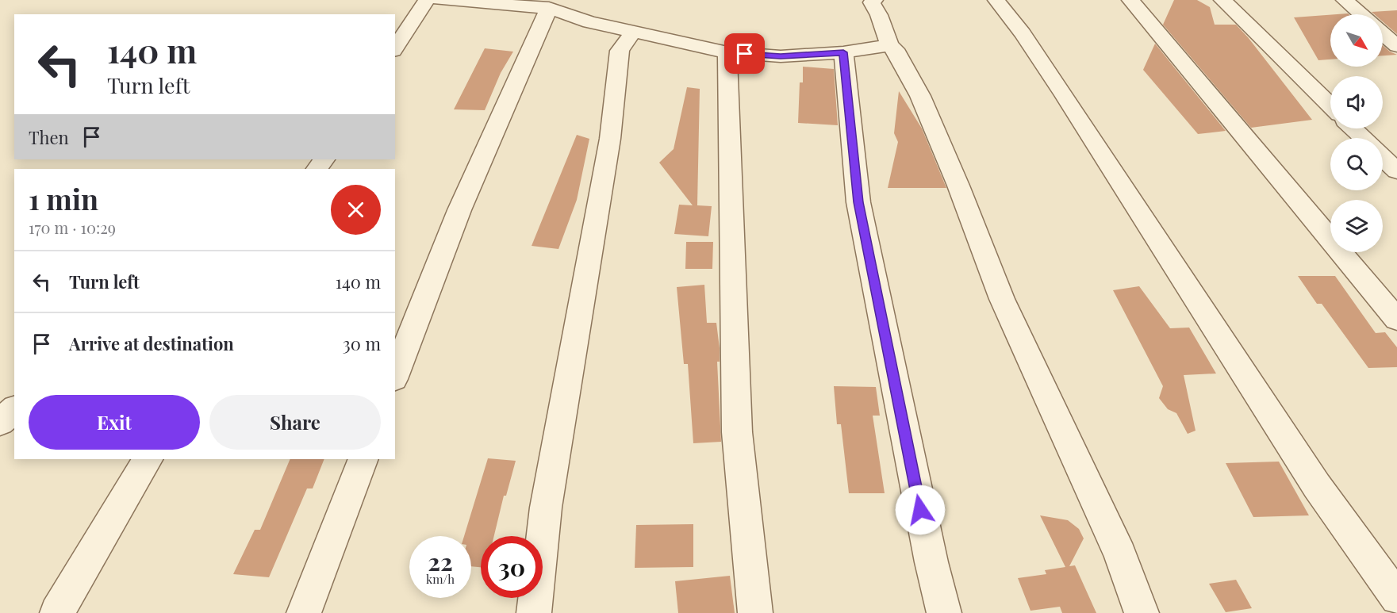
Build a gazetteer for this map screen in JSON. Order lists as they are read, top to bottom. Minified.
{"north":"bottom right","page":{"turn":["140 m","Turn left"],"then":"Then","heading":["1 min","170 m · 10:29"],"list":[{"name":"Turn left","value":"140 m"},{"name":"Arrive at destination","value":"30 m"}],"buttons":["Exit","Share"],"speed":"22 km/h","limit":"30"}}
